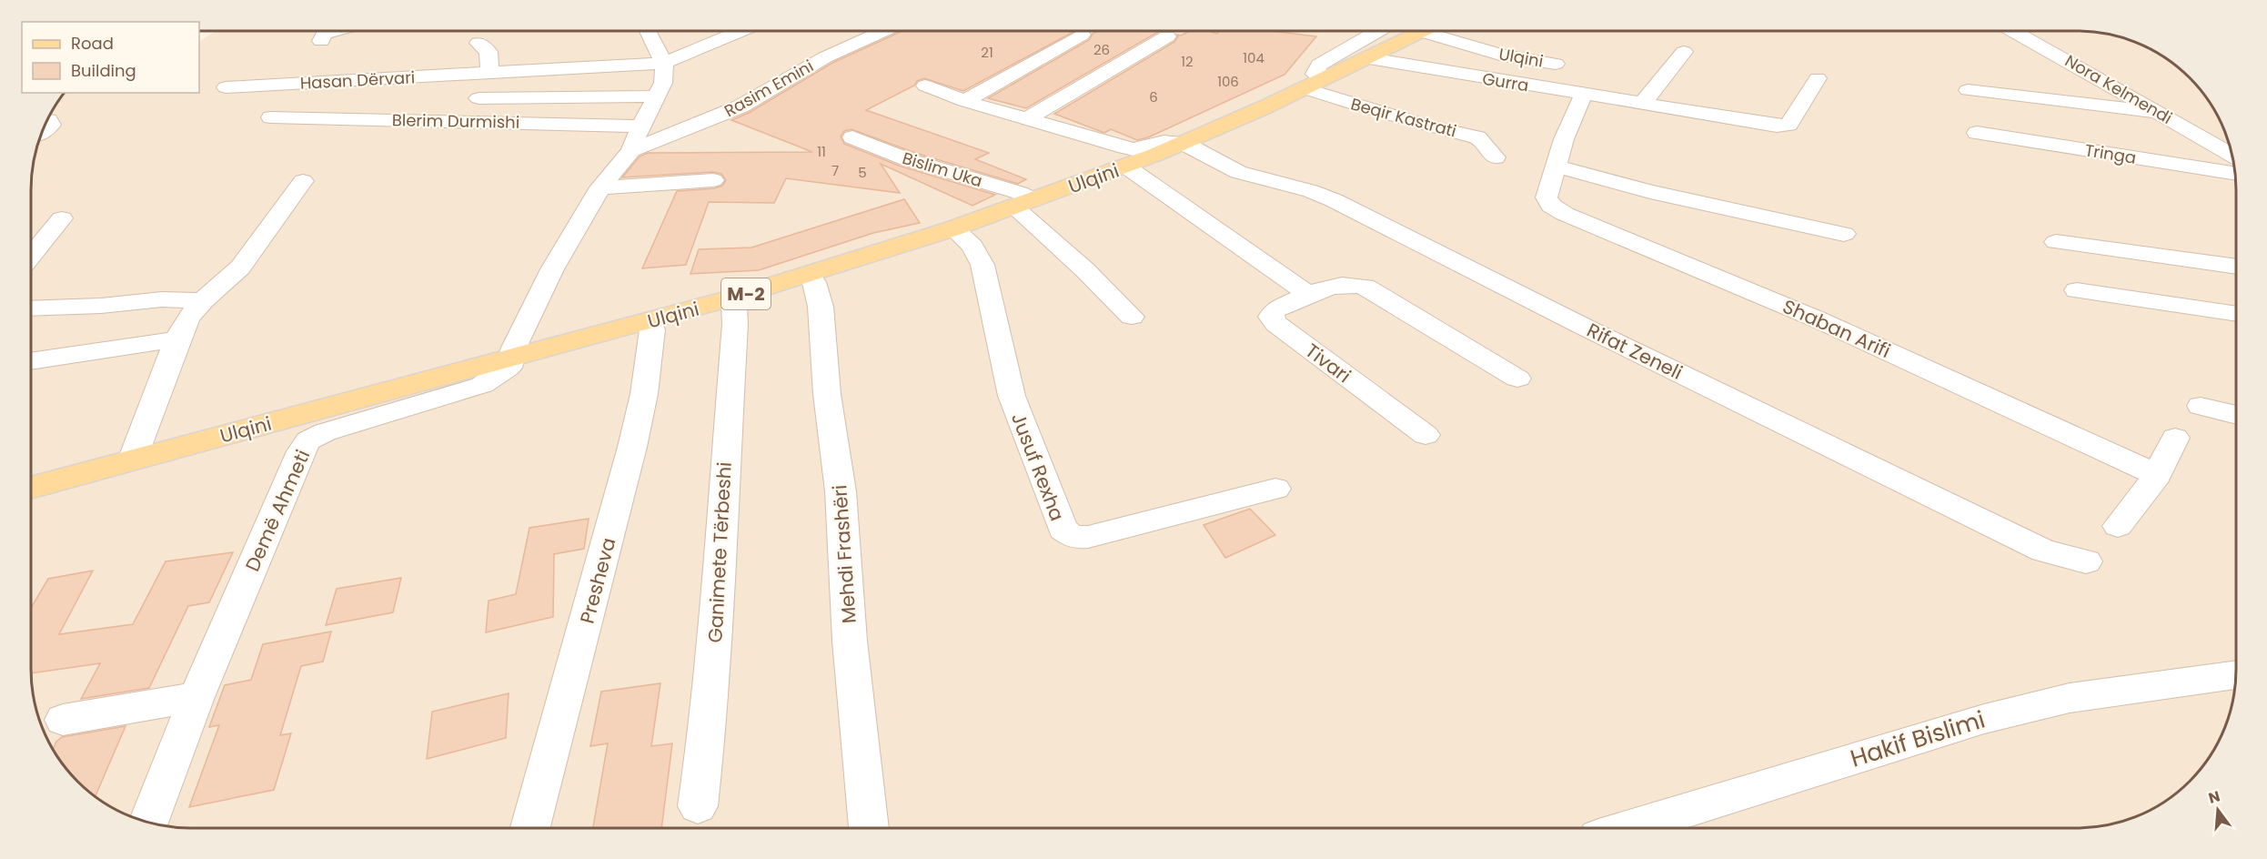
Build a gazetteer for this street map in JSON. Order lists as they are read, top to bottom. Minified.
{"streets":{"main road":["Ulqini","M-2"],"street":["Hasan Dërvari","Gurra","Rasim Emini","Nora Kelmendi","Beqir Kastrati","Blerim Durmishi","Tringa","Bislim Uka","Shaban Arifi","Rifat Zeneli","Tivari","Jusuf Rexha","Demë Ahmeti","Ganimete Tërbeshi","Mehdi Frashëri","Presheva","Hakif Bislimi"]},"crossings":[["Ulqini","Gurra"],["Ulqini","Beqir Kastrati"],["Ulqini","Bislim Uka"],["Ulqini","Rifat Zeneli"],["Ulqini","Jusuf Rexha"],["Ulqini","Demë Ahmeti"],["Ulqini","Ganimete Tërbeshi"],["Ulqini","Mehdi Frashëri"],["Ulqini","Presheva"],["Gurra","Shaban Arifi"],["Rasim Emini","Blerim Durmishi"]],"house_numbers":["26","21","104","12","106","6","11","7","5"],"legend":["Road","Building"],"north":"top"}
